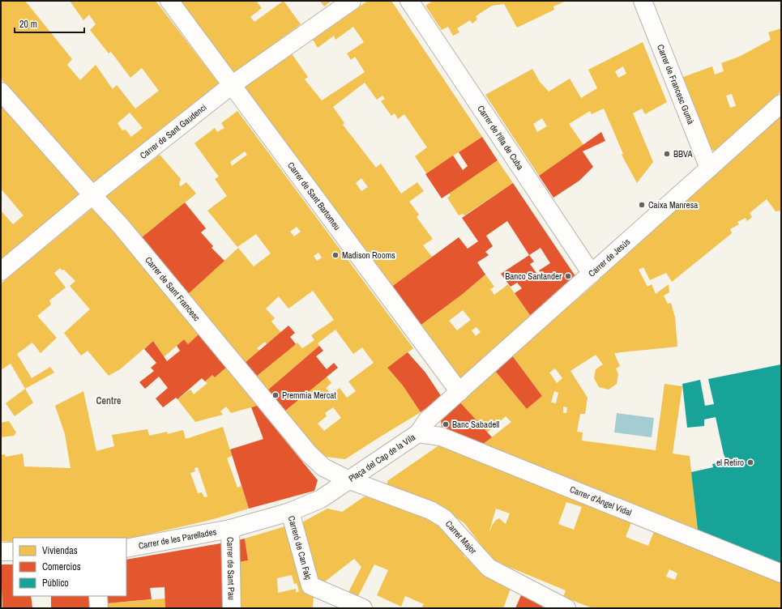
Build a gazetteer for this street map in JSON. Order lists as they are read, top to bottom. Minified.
{"streets":{"street":["Carrer de Francesc Gumà","Carrer de Sant Gaudenci","Carrer de l'Illa de Cuba","Carrer de Sant Bartomeu","Carrer de Jesús","Carrer de Sant Francesc","Plaça del Cap de la Vila","Carrer d'Àngel Vidal","Carrer Major","Carrer de les Parellades","Carreró de Can Falç","Carrer de Sant Pau"]},"crossings":[["Carrer de Francesc Gumà","Carrer de Jesús"],["Carrer de Sant Gaudenci","Carrer de Sant Bartomeu"],["Carrer de Sant Gaudenci","Carrer de Sant Francesc"],["Carrer de l'Illa de Cuba","Carrer de Jesús"],["Carrer de Sant Bartomeu","Carrer de Jesús"],["Carrer de Jesús","Plaça del Cap de la Vila"],["Carrer de Sant Francesc","Plaça del Cap de la Vila"],["Carrer de Sant Francesc","Carrer Major"],["Plaça del Cap de la Vila","Carrer d'Àngel Vidal"],["Plaça del Cap de la Vila","Carrer Major"],["Plaça del Cap de la Vila","Carrer de les Parellades"],["Carrer de les Parellades","Carreró de Can Falç"],["Carrer de les Parellades","Carrer de Sant Pau"]],"districts":["Centre"],"places":["BBVA","Caixa Manresa","Madison Rooms","Banco Santander","Premmia Mercat","Banc Sabadell","el Retiro"],"legend":["Viviendas","Comercios","Público"],"scale_bar":"20 m"}
